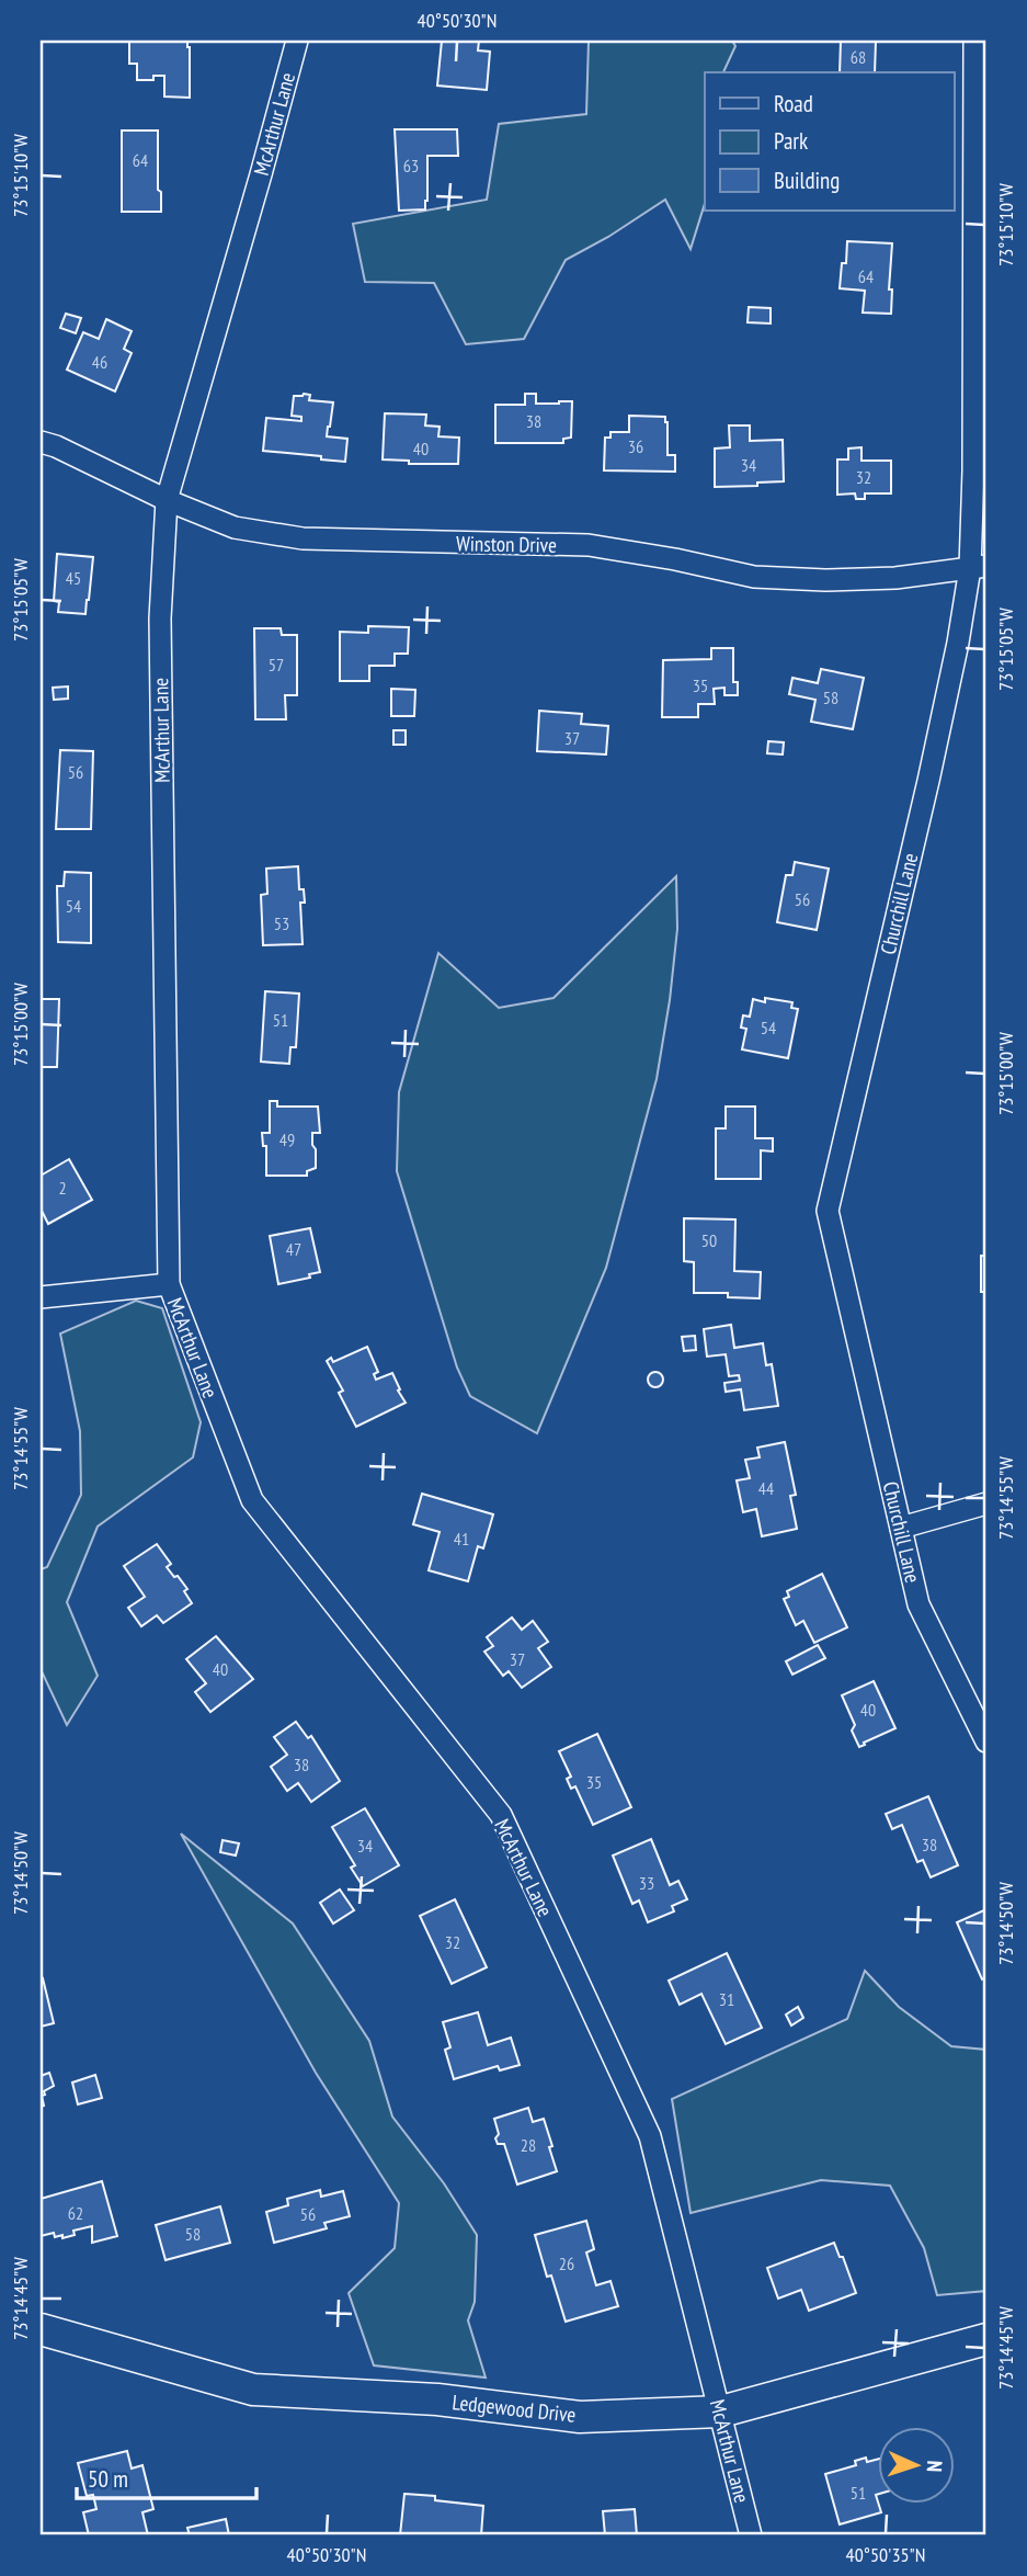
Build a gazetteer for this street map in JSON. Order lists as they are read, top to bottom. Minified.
{"streets":{"street":["McArthur Lane","Winston Drive","Churchill Lane","Ledgewood Drive"]},"crossings":[["McArthur Lane","Winston Drive"],["McArthur Lane","Ledgewood Drive"],["Winston Drive","Churchill Lane"]],"house_numbers":["68","64","63","64","46","38","36","40","34","32","45","57","35","58","37","56","56","54","53","51","54","49","2","50","47","44","41","37","40","40","38","35","38","34","33","32","31","28","62","56","58","26","51"],"legend":["Road","Park","Building"],"scale_bar":"50 m","north":"right","coordinates":["40°50'30\"N","73°15'10\"W","73°15'05\"W","73°15'00\"W","73°14'55\"W","73°14'50\"W","73°14'45\"W","40°50'35\"N"]}
